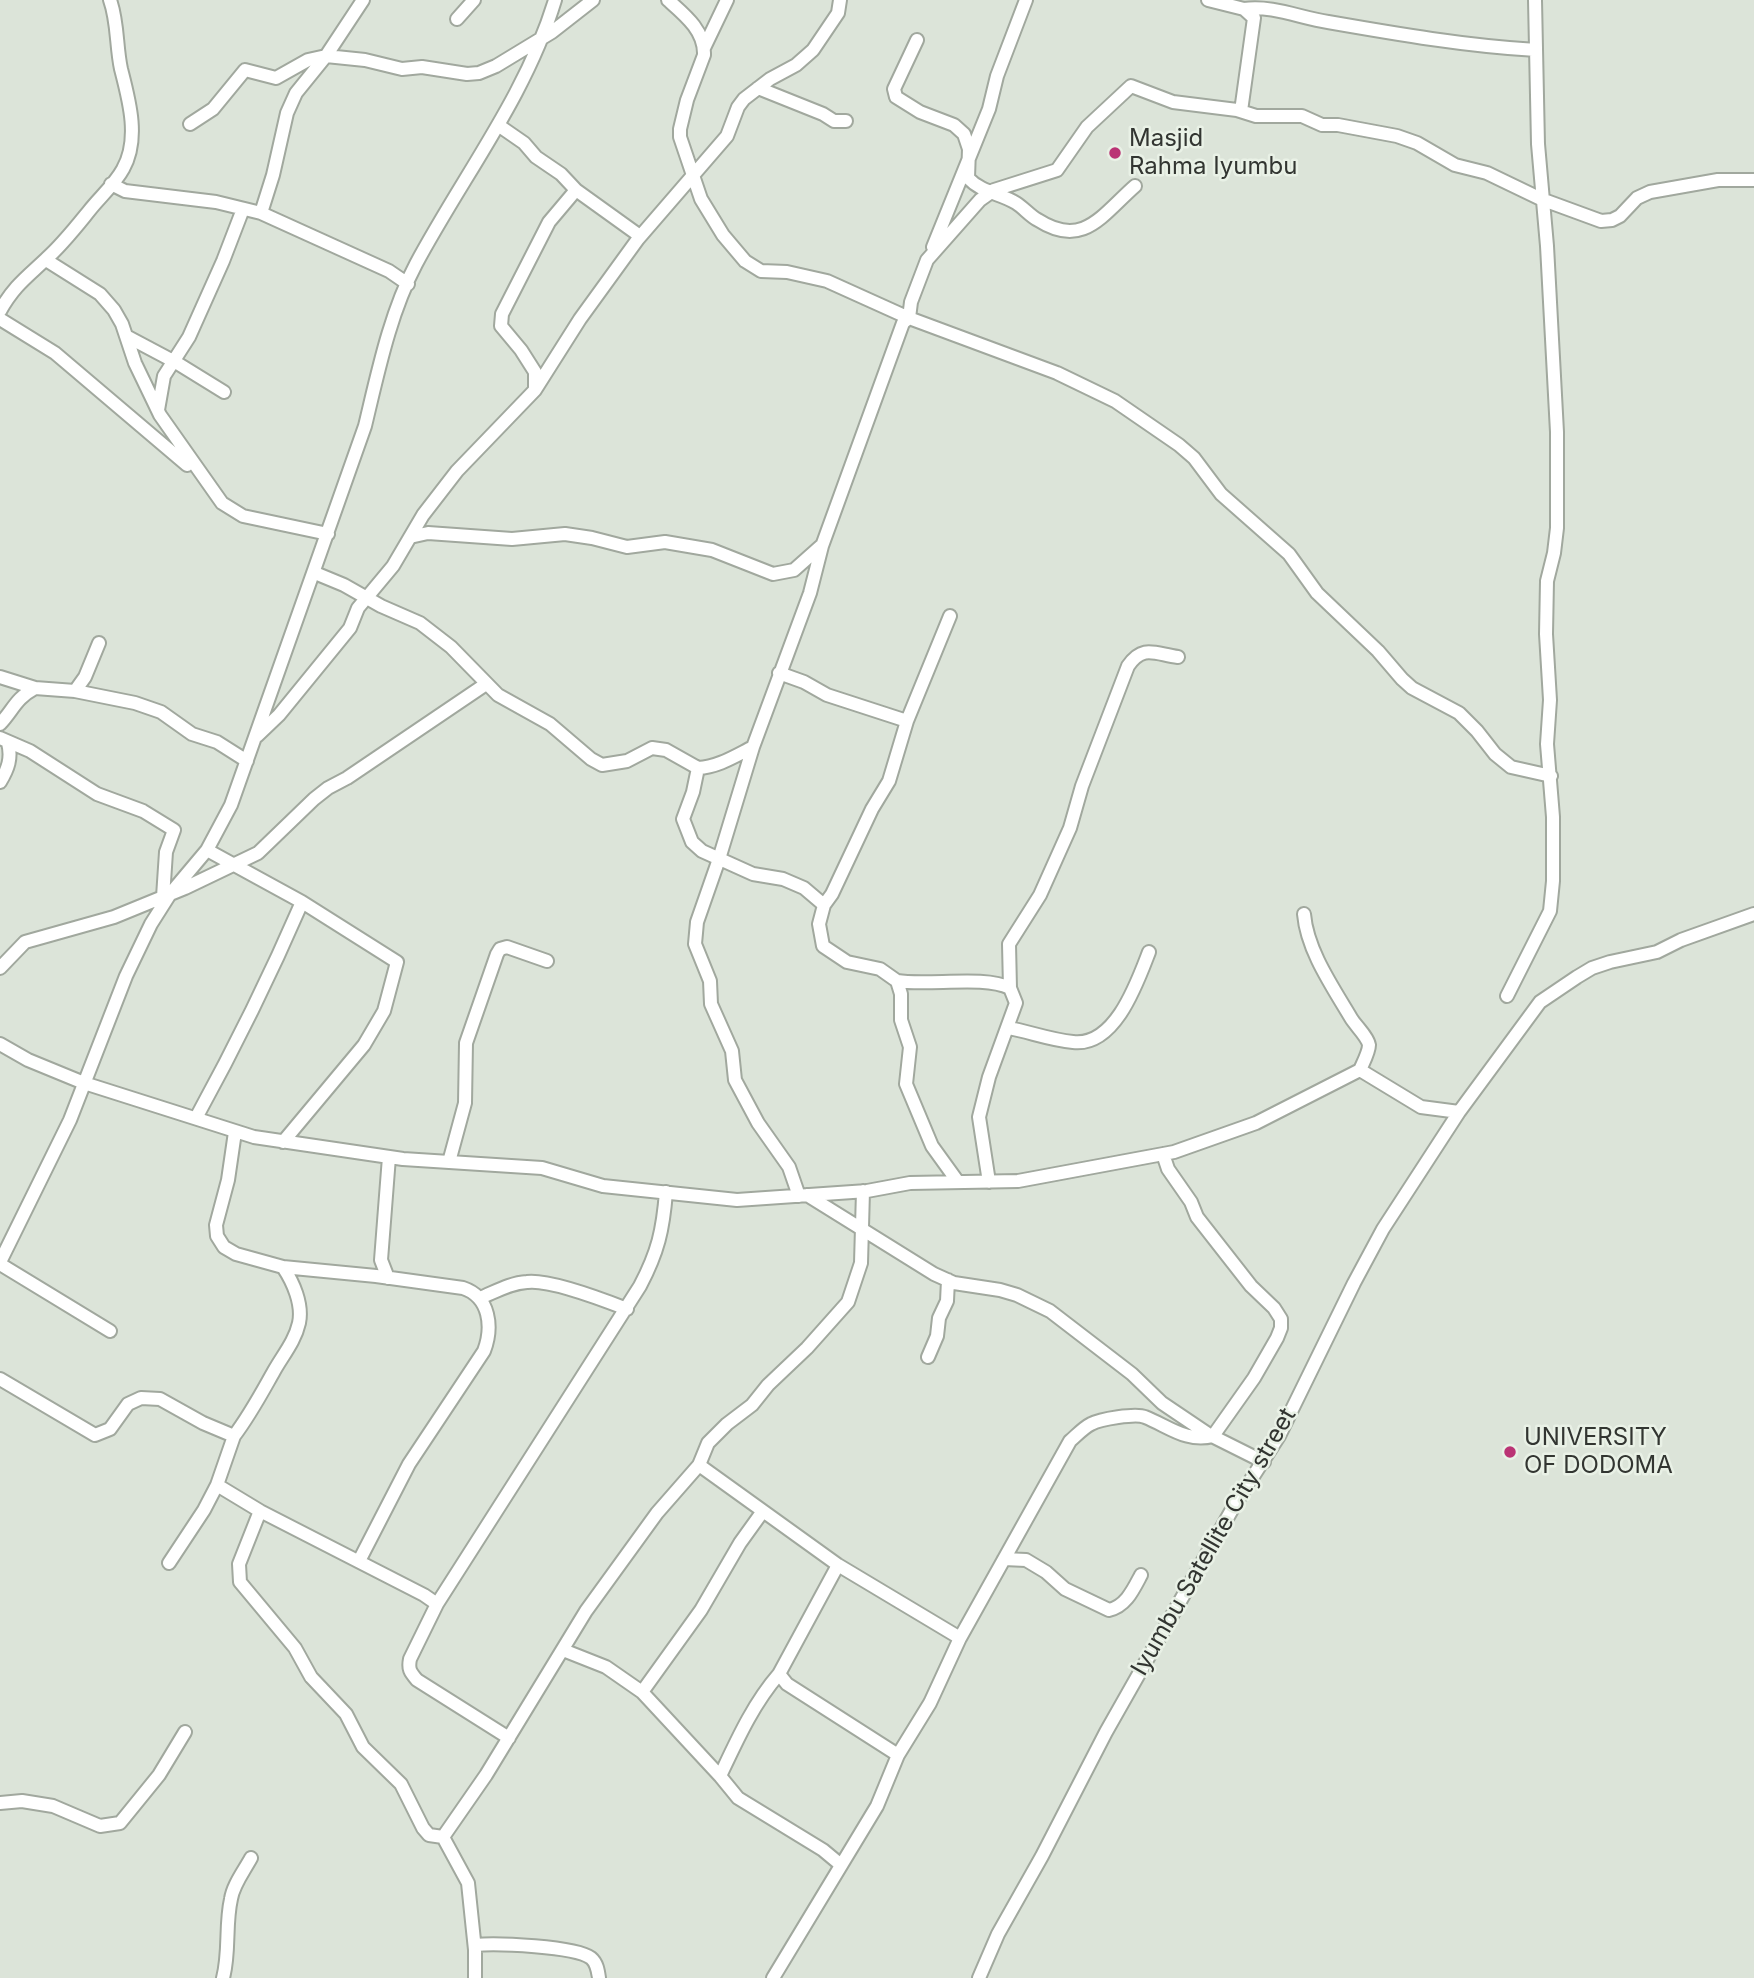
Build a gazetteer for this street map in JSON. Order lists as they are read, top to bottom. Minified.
{"streets":{"street":["Iyumbu Satellite City street"]},"places":["Masjid Rahma Iyumbu","UNIVERSITY OF DODOMA"]}
